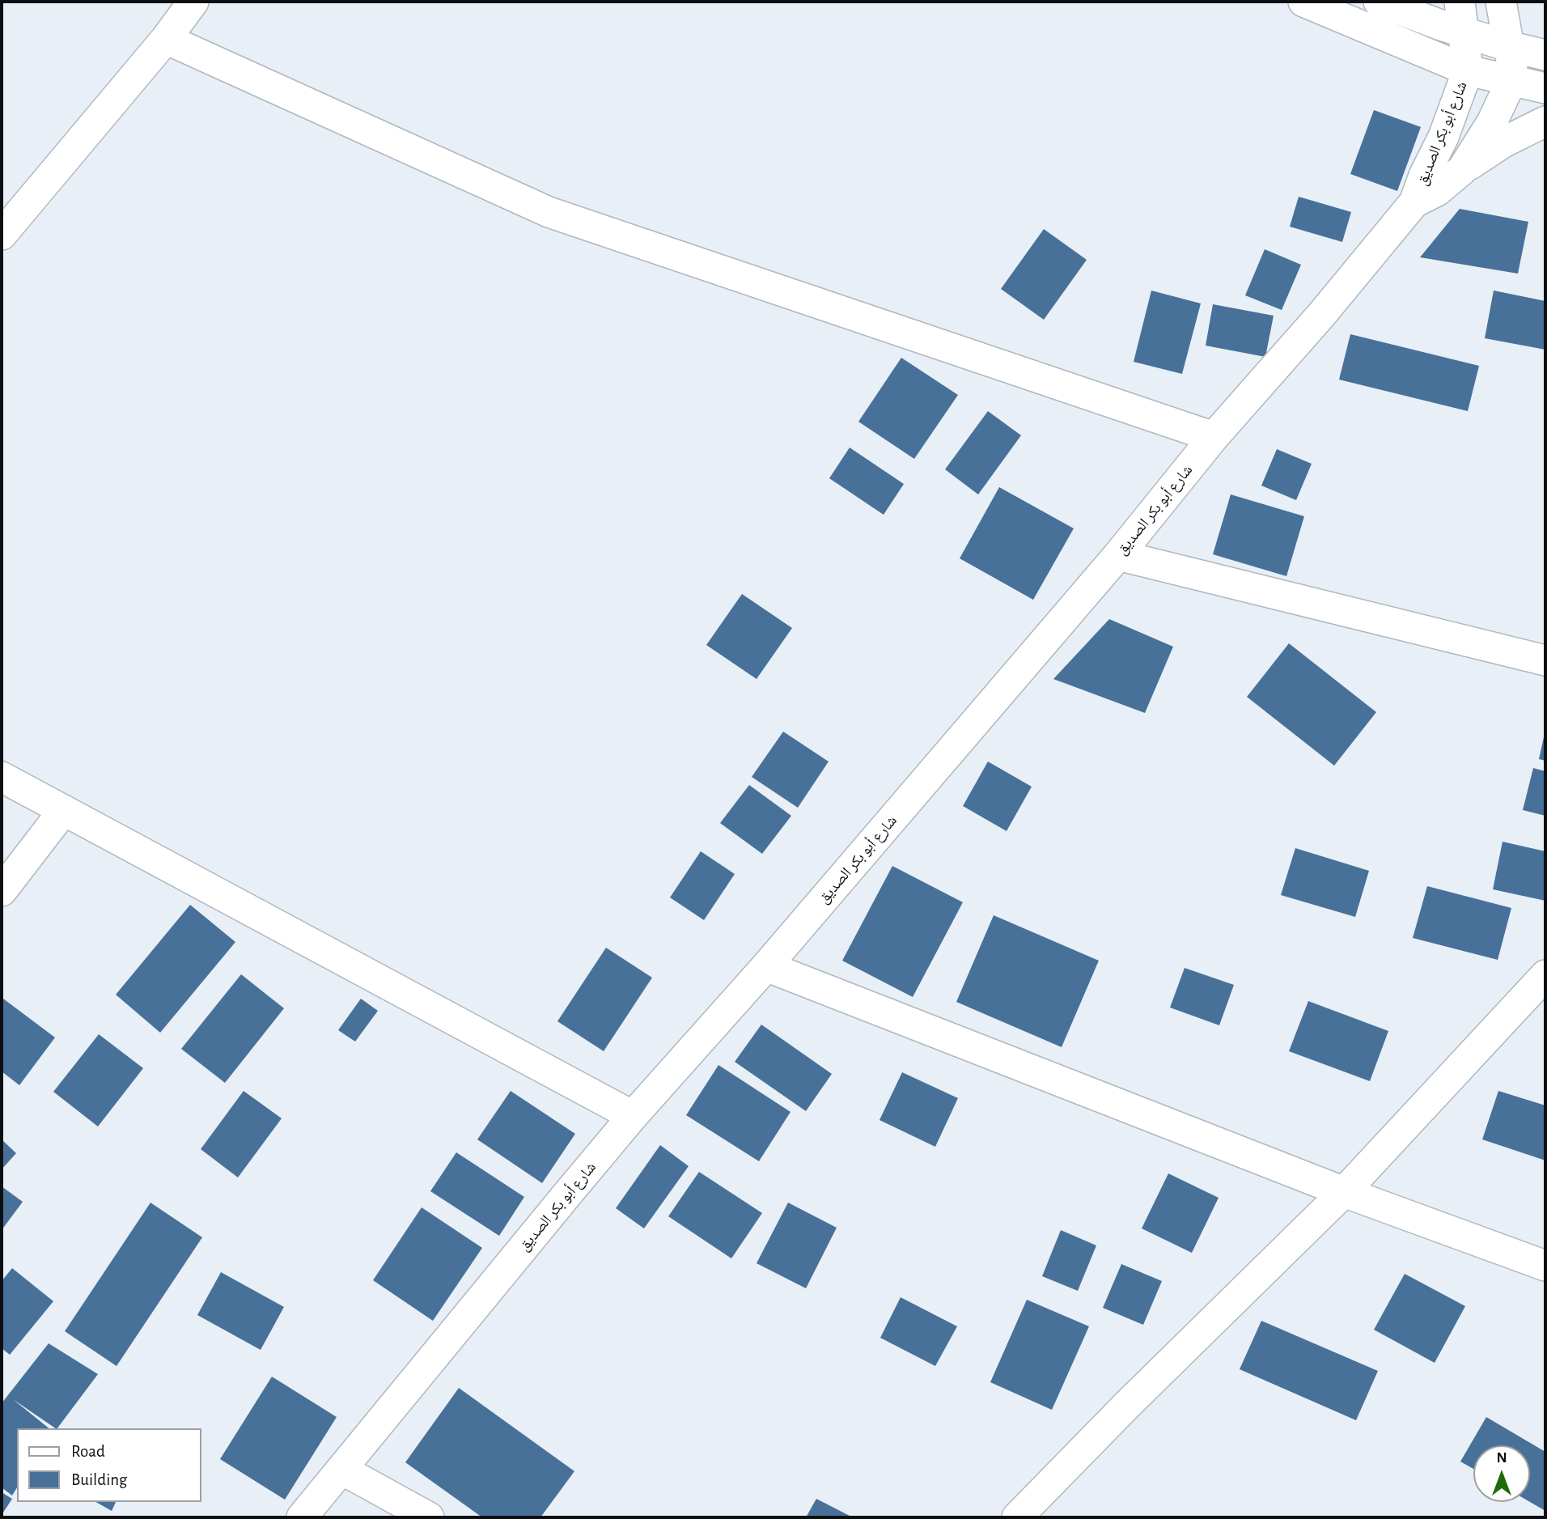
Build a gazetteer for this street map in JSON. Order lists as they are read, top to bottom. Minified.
{"streets":{"street":["شارع أبو بكر الصديق"]},"legend":["Road","Building"],"north":"top"}
